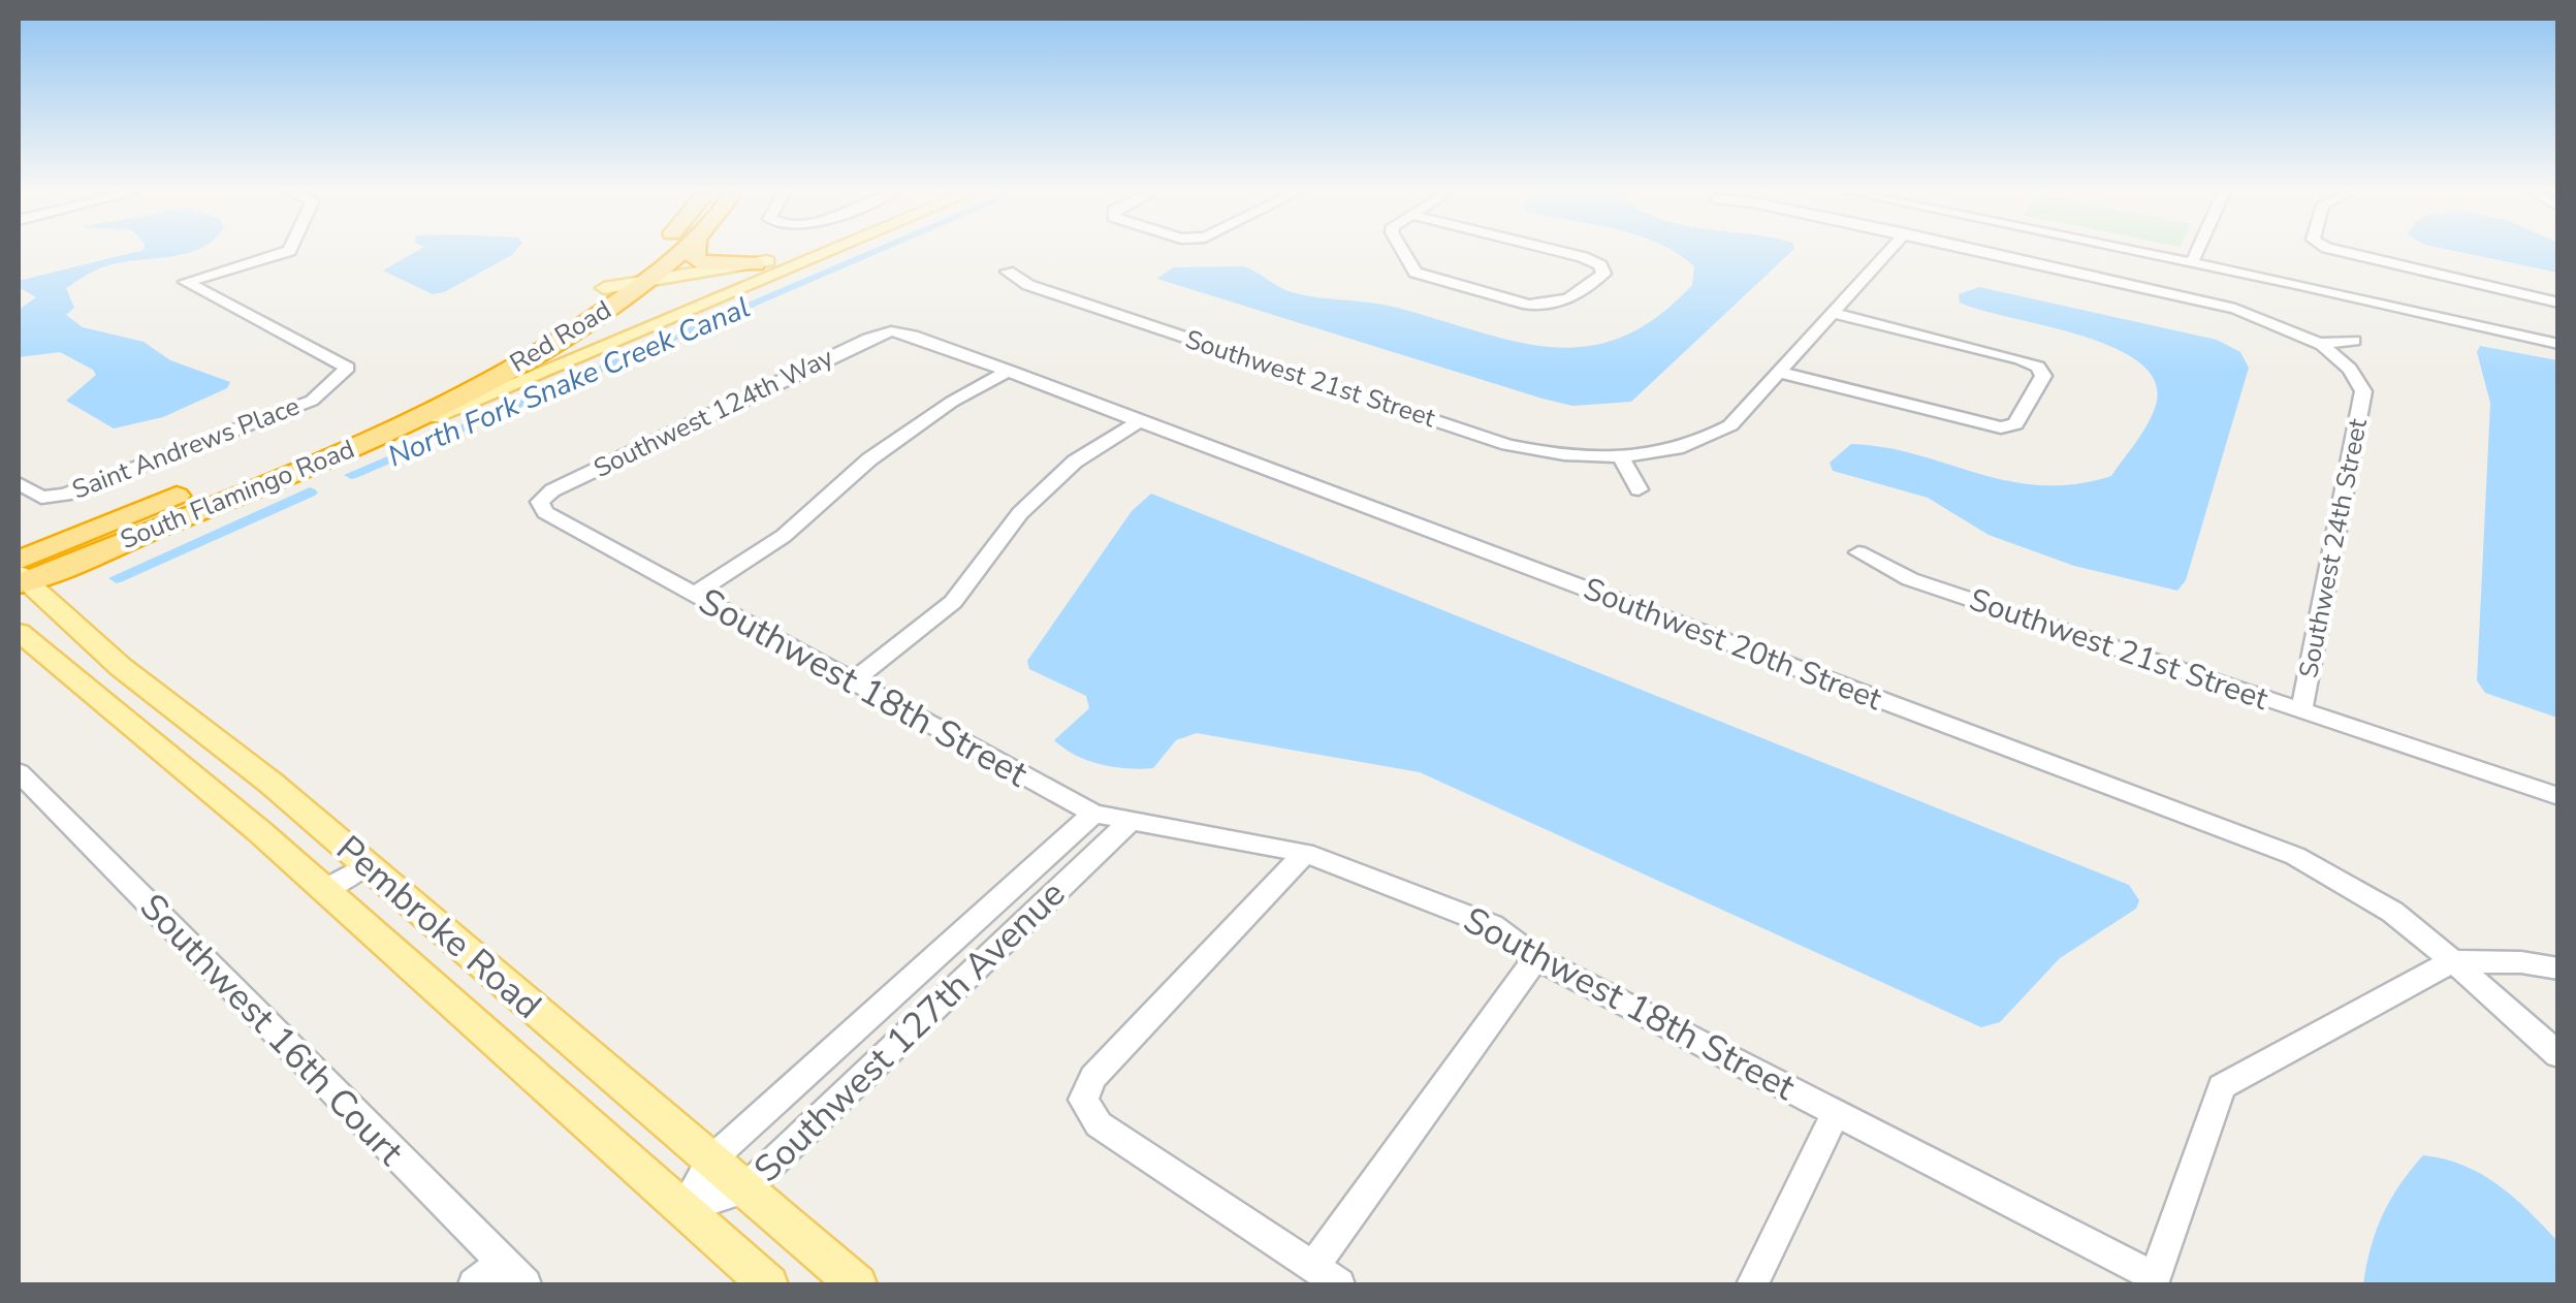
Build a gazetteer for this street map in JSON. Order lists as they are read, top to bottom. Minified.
{"streets":{"highway":["Red Road","South Flamingo Road"],"main road":["Pembroke Road"],"street":["Southwest 21st Street","Southwest 124th Way","Saint Andrews Place","Southwest 24th Street","Southwest 20th Street","Southwest 18th Street","Southwest 16th Court","Southwest 127th Avenue"]},"crossings":[["Red Road","South Flamingo Road"],["Southwest 21st Street","Southwest 24th Street"],["Southwest 124th Way","Southwest 20th Street"],["Southwest 124th Way","Southwest 18th Street"],["South Flamingo Road","Pembroke Road"],["Southwest 18th Street","Southwest 127th Avenue"],["Pembroke Road","Southwest 127th Avenue"]],"water":["North Fork Snake Creek Canal"]}
